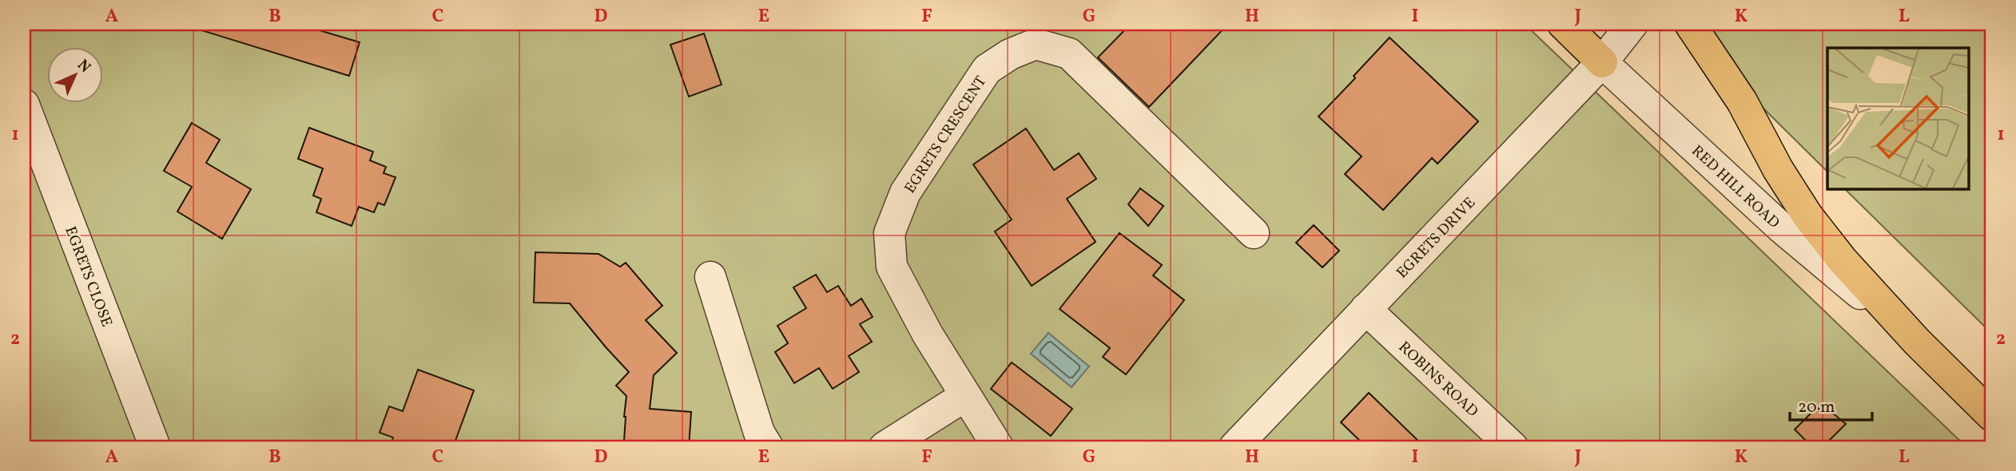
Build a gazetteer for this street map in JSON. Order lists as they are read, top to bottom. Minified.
{"streets":{"main road":["RED HILL ROAD"],"street":["EGRETS CRESCENT","EGRETS DRIVE","EGRETS CLOSE","ROBINS ROAD"]},"crossings":[["RED HILL ROAD","EGRETS DRIVE"],["EGRETS DRIVE","ROBINS ROAD"]],"scale_bar":"20 m","north":"top right","grid":{"columns":["A","B","C","D","E","F","G","H","I","J","K","L"],"rows":["1","2"]}}
